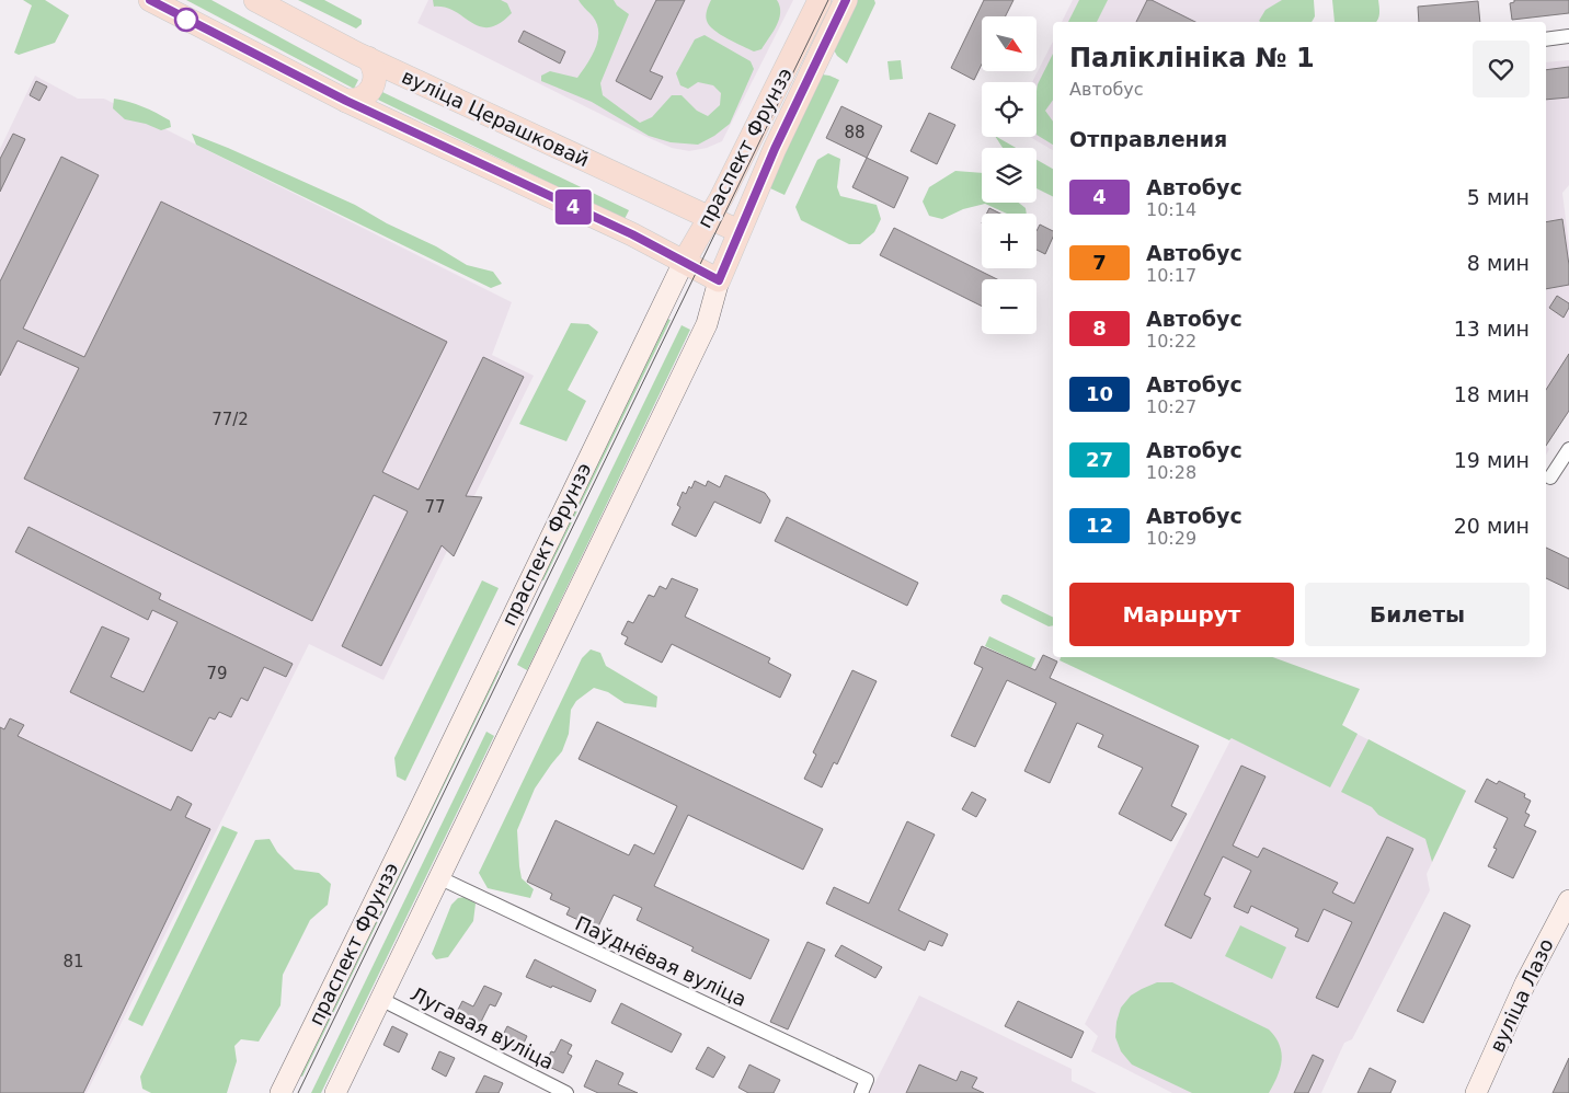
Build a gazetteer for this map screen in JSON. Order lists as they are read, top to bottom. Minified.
{"streets":{"main road":["вуліца Церашковай","праспект Фрунзэ","вуліца Лазо"],"street":["Паўднёвая вуліца","Лугавая вуліца"]},"crossings":[["вуліца Церашковай","праспект Фрунзэ"],["праспект Фрунзэ","Паўднёвая вуліца"],["праспект Фрунзэ","Лугавая вуліца"]],"lines":["bus line 4"],"house_numbers":["88","77/2","77","79","81"],"north":"bottom right","page":{"on_map":"4","map_buttons":["+","−"],"heading":[["Паліклініка № 1","Автобус"],"Отправления"],"list":[{"mark":"4","name":"Автобус","note":"10:14","value":"5 мин"},{"mark":"7","name":"Автобус","note":"10:17","value":"8 мин"},{"mark":"8","name":"Автобус","note":"10:22","value":"13 мин"},{"mark":"10","name":"Автобус","note":"10:27","value":"18 мин"},{"mark":"27","name":"Автобус","note":"10:28","value":"19 мин"},{"mark":"12","name":"Автобус","note":"10:29","value":"20 мин"}],"buttons":["Маршрут","Билеты"]}}
